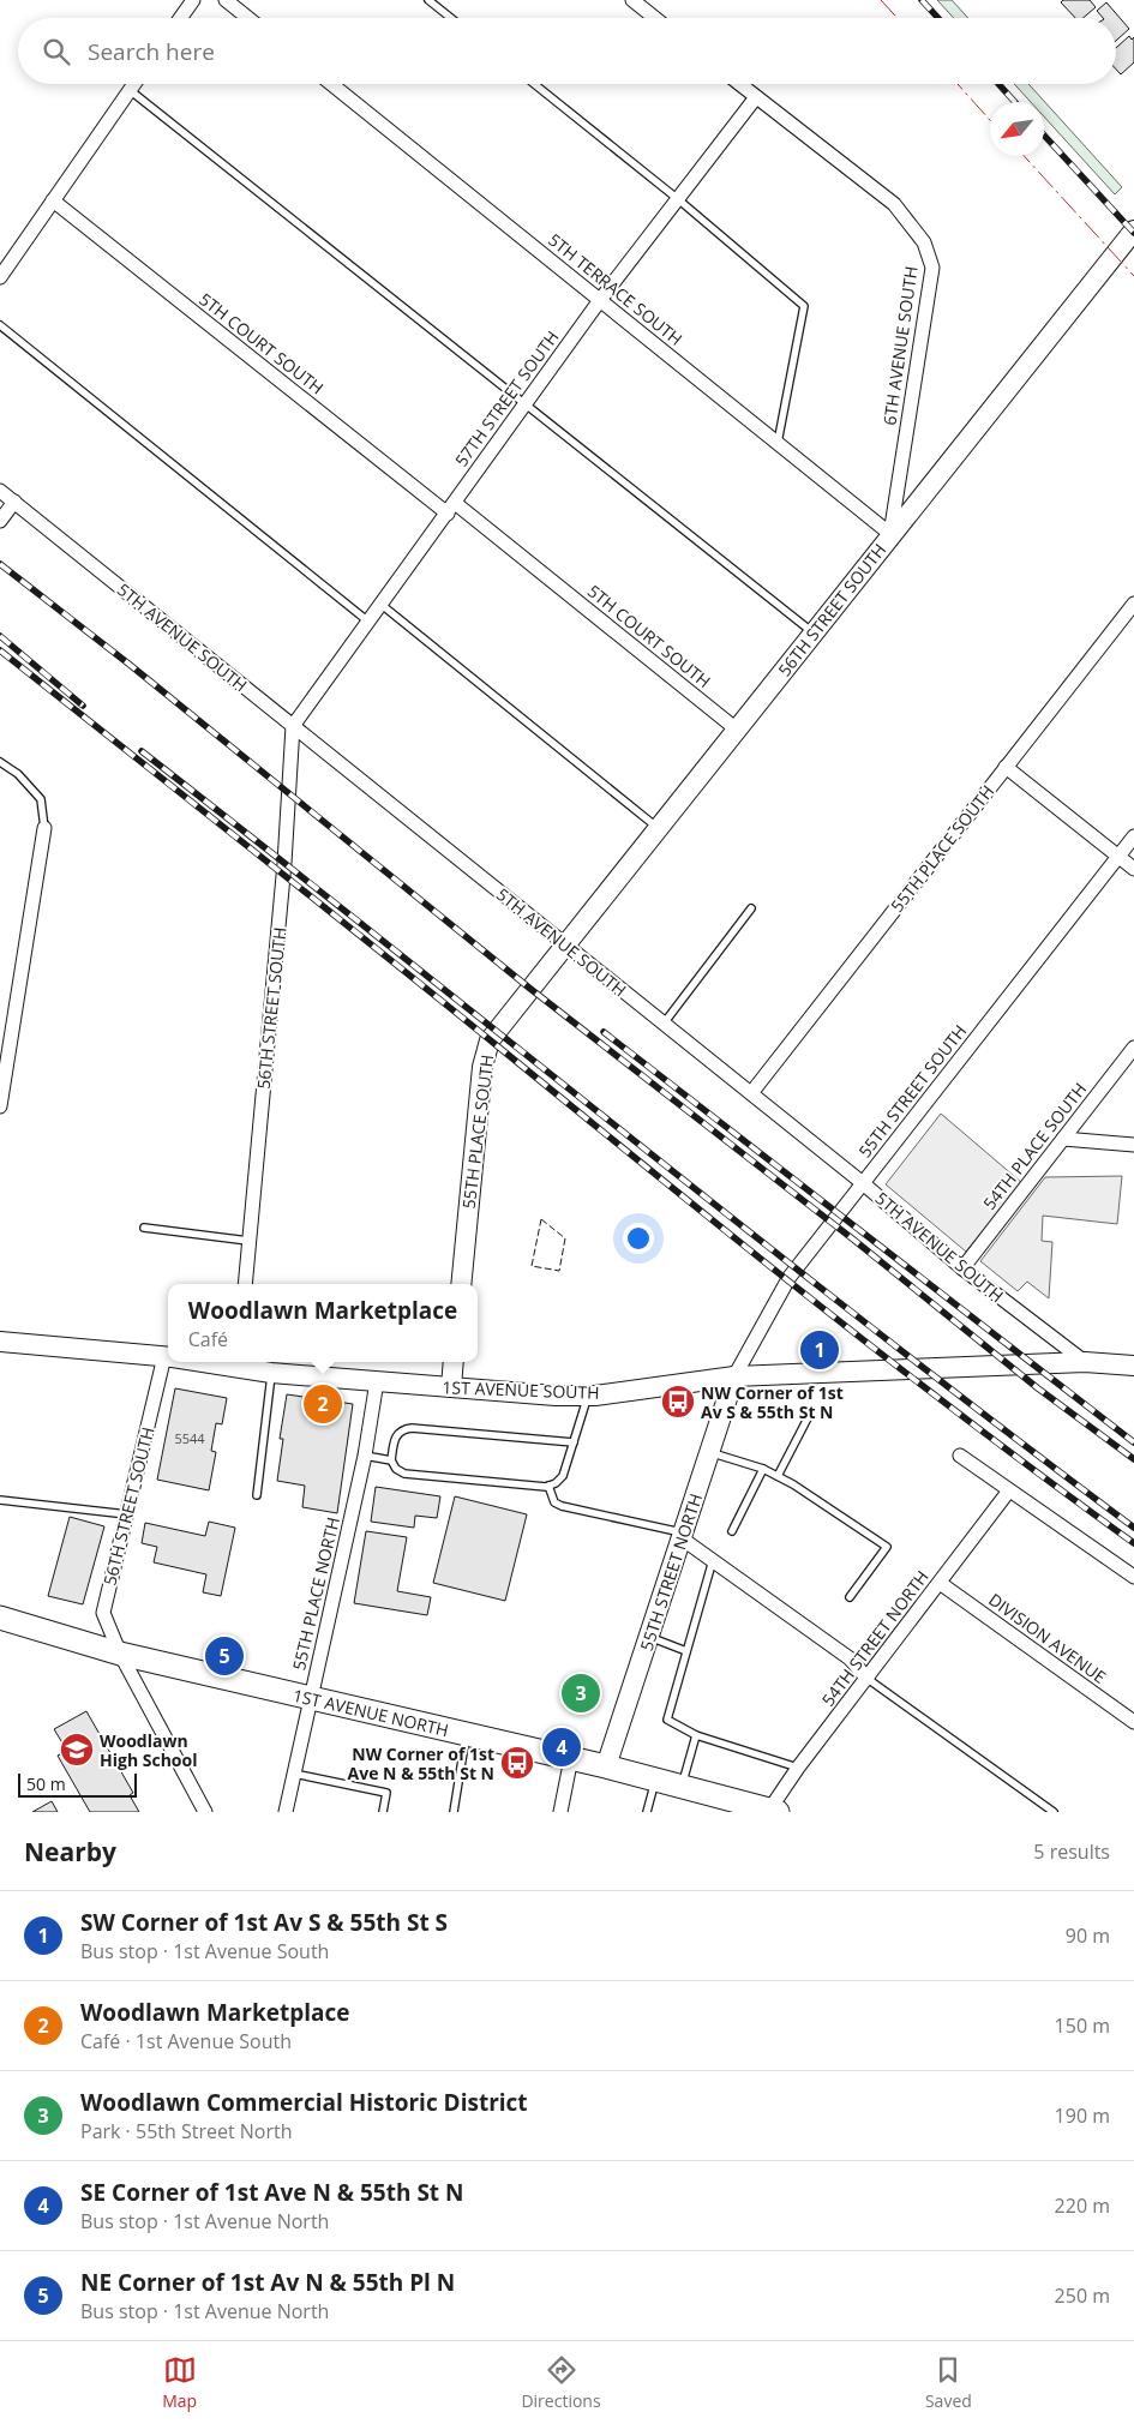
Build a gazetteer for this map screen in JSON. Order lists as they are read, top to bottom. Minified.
{"streets":{"main road":["1ST AVENUE NORTH"],"street":["5TH TERRACE SOUTH","5TH COURT SOUTH","6TH AVENUE SOUTH","57TH STREET SOUTH","56TH STREET SOUTH","5TH AVENUE SOUTH","55TH PLACE SOUTH","55TH STREET SOUTH","54TH PLACE SOUTH","1ST AVENUE SOUTH","55TH STREET NORTH","55TH PLACE NORTH","54TH STREET NORTH","DIVISION AVENUE"]},"crossings":[["5TH TERRACE SOUTH","6TH AVENUE SOUTH"],["5TH TERRACE SOUTH","57TH STREET SOUTH"],["5TH TERRACE SOUTH","56TH STREET SOUTH"],["5TH COURT SOUTH","57TH STREET SOUTH"],["5TH COURT SOUTH","56TH STREET SOUTH"],["6TH AVENUE SOUTH","57TH STREET SOUTH"],["6TH AVENUE SOUTH","56TH STREET SOUTH"],["57TH STREET SOUTH","56TH STREET SOUTH"],["57TH STREET SOUTH","5TH AVENUE SOUTH"],["56TH STREET SOUTH","5TH AVENUE SOUTH"],["56TH STREET SOUTH","55TH PLACE SOUTH"],["56TH STREET SOUTH","1ST AVENUE NORTH"],["5TH AVENUE SOUTH","55TH PLACE SOUTH"],["5TH AVENUE SOUTH","55TH STREET SOUTH"],["5TH AVENUE SOUTH","54TH PLACE SOUTH"],["5TH AVENUE SOUTH","1ST AVENUE SOUTH"],["55TH STREET SOUTH","1ST AVENUE SOUTH"],["55TH STREET SOUTH","55TH STREET NORTH"],["1ST AVENUE SOUTH","55TH STREET NORTH"],["1ST AVENUE SOUTH","55TH PLACE NORTH"],["55TH STREET NORTH","1ST AVENUE NORTH"],["55TH PLACE NORTH","1ST AVENUE NORTH"],["54TH STREET NORTH","DIVISION AVENUE"],["54TH STREET NORTH","1ST AVENUE NORTH"]],"places":{"bus stop":["NW Corner of 1st Av S & 55th St N","NW Corner of 1st Ave N & 55th St N"],"school or university":["Woodlawn High School"]},"house_numbers":["5544"],"scale_bar":"50 m","north":"bottom left","page":{"search":"Search here","popup":["Woodlawn Marketplace","Café"],"pins":["1","2","5","3","4"],"scale":"50 m","heading":["Nearby","5 results"],"list":[{"mark":"1","name":"SW Corner of 1st Av S & 55th St S","note":"Bus stop · 1st Avenue South","value":"90 m"},{"mark":"2","name":"Woodlawn Marketplace","note":"Café · 1st Avenue South","value":"150 m"},{"mark":"3","name":"Woodlawn Commercial Historic District","note":"Park · 55th Street North","value":"190 m"},{"mark":"4","name":"SE Corner of 1st Ave N & 55th St N","note":"Bus stop · 1st Avenue North","value":"220 m"},{"mark":"5","name":"NE Corner of 1st Av N & 55th Pl N","note":"Bus stop · 1st Avenue North","value":"250 m"}],"nav":["Map","Directions","Saved"]}}
